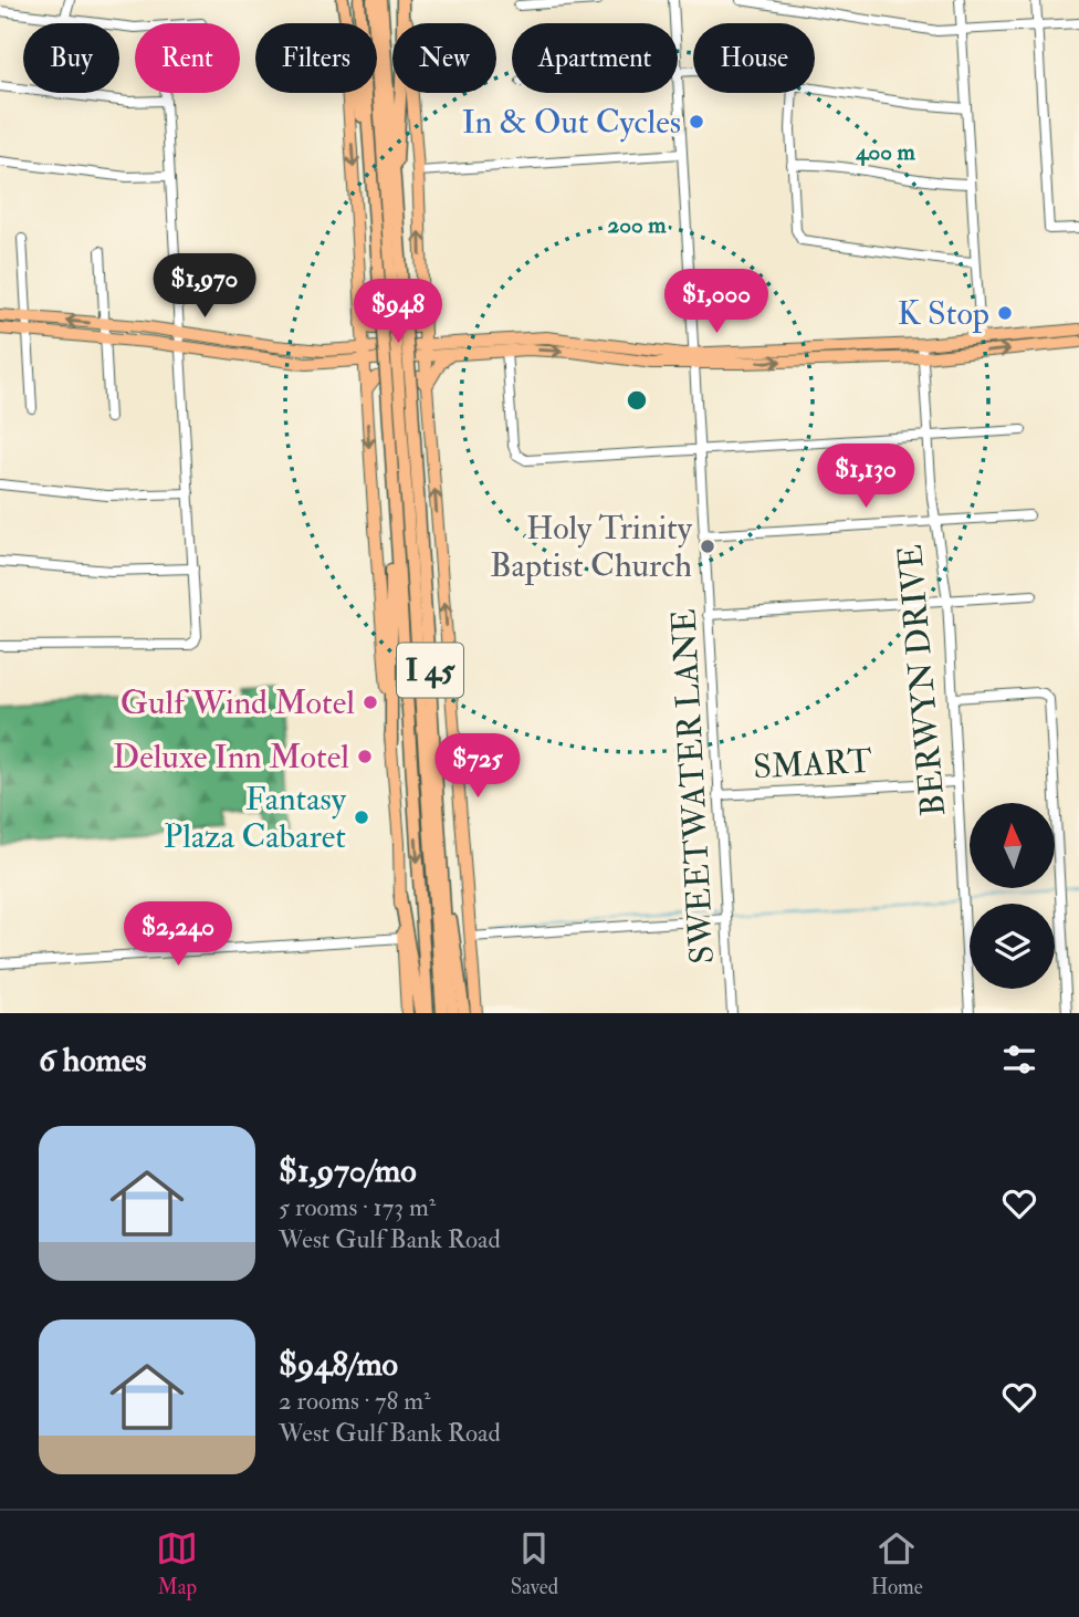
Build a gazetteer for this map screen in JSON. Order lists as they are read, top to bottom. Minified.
{"streets":{"highway":["I 45"],"street":["BERWYN DRIVE","SMART","SWEETWATER LANE"]},"crossings":[["BERWYN DRIVE","SMART"],["SMART","SWEETWATER LANE"]],"places":["In & Out Cycles","K Stop","Holy Trinity Baptist Church","Gulf Wind Motel","Deluxe Inn Motel","Fantasy Plaza Cabaret"],"north":"top","page":{"chip":["Buy","Rent","Filters","New","Apartment","House"],"price":["$1,970","$1,000","$948","$1,130","$725","$2,240"],"heading":"6 homes","list":[{"name":"$1,970/mo","note":"5 rooms · 173 m² · West Gulf Bank Road"},{"name":"$948/mo","note":"2 rooms · 78 m² · West Gulf Bank Road"}],"tabs":["Map","Saved","Home"]},"rings":["400 m","200 m"]}
